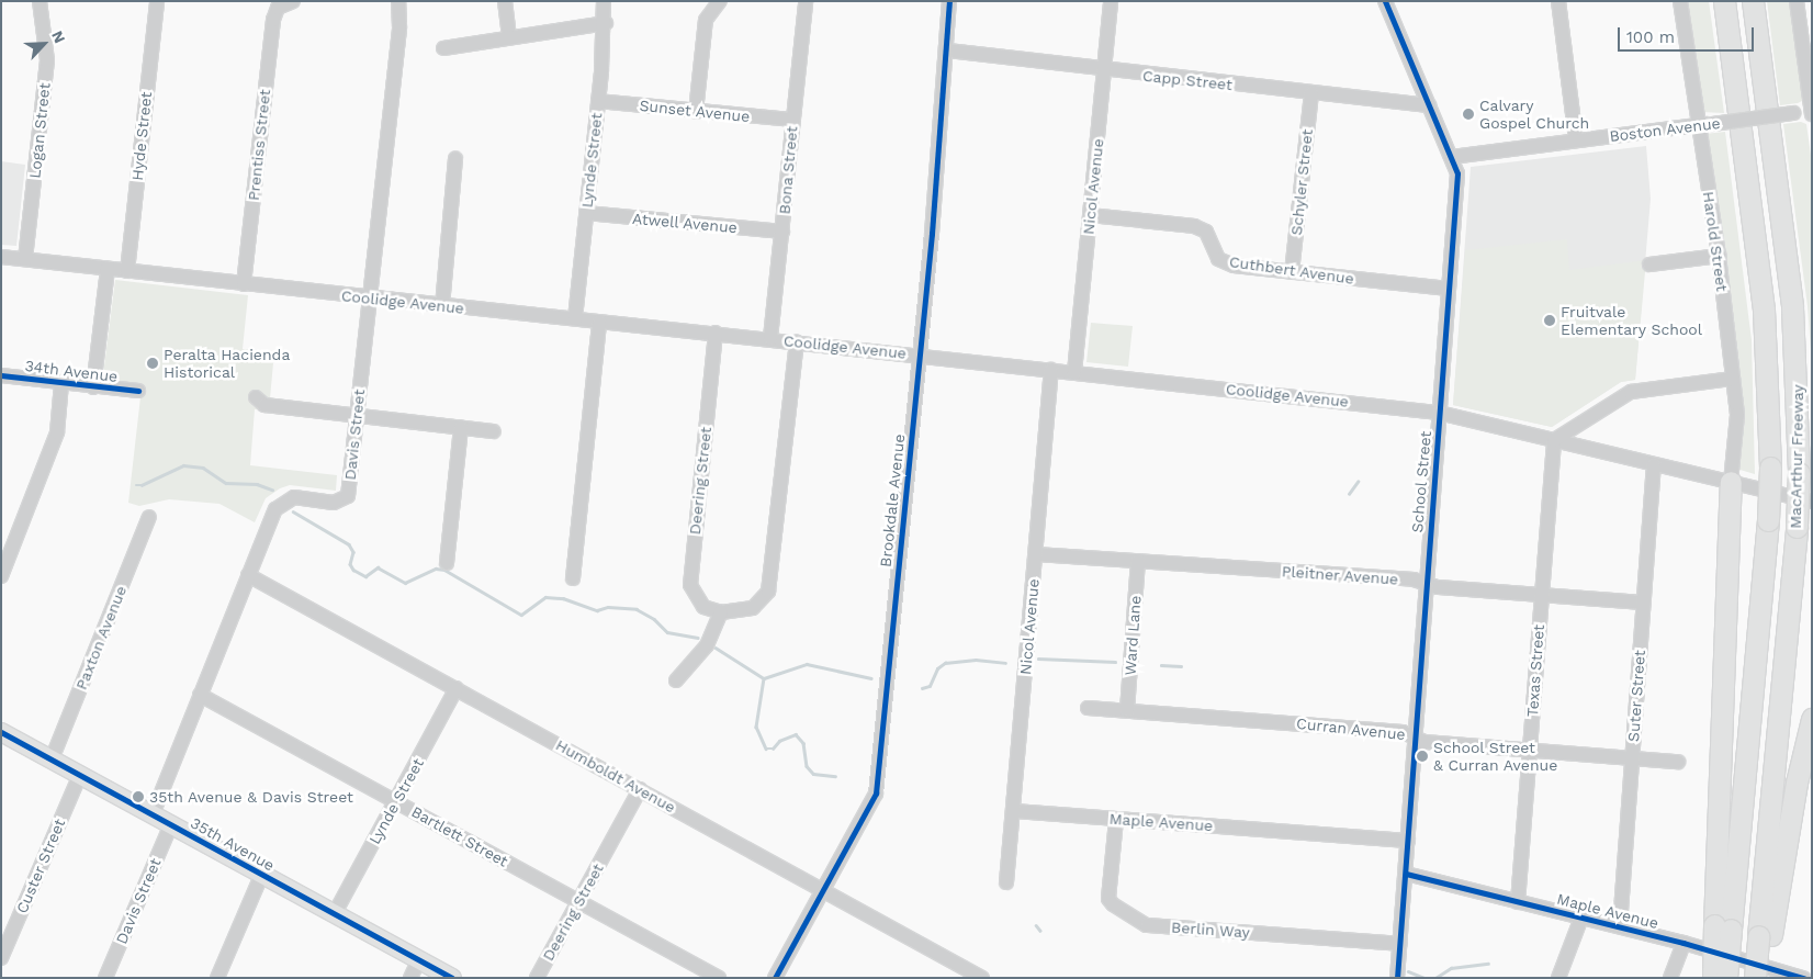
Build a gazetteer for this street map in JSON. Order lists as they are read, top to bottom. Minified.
{"streets":{"highway":["MacArthur Freeway"],"main road":["35th Avenue"],"street":["Capp Street","Sunset Avenue","Boston Avenue","Logan Street","Hyde Street","Prentiss Street","Lynde Street","Bona Street","Schyler Street","Nicol Avenue","Atwell Avenue","Harold Street","Cuthbert Avenue","Coolidge Avenue","34th Avenue","Davis Street","Deering Street","School Street","Brookdale Avenue","Pleitner Avenue","Ward Lane","Paxton Avenue","Texas Street","Suter Street","Curran Avenue","Humboldt Avenue","Maple Avenue","Bartlett Street","Custer Street","Berlin Way"]},"crossings":[["Capp Street","Schyler Street"],["Capp Street","Nicol Avenue"],["Capp Street","School Street"],["Capp Street","Brookdale Avenue"],["Sunset Avenue","Lynde Street"],["Sunset Avenue","Bona Street"],["Boston Avenue","Harold Street"],["Boston Avenue","School Street"],["Logan Street","Coolidge Avenue"],["Hyde Street","Coolidge Avenue"],["Prentiss Street","Coolidge Avenue"],["Lynde Street","Atwell Avenue"],["Lynde Street","Coolidge Avenue"],["Lynde Street","Humboldt Avenue"],["Lynde Street","Bartlett Street"],["Lynde Street","35th Avenue"],["Bona Street","Atwell Avenue"],["Bona Street","Coolidge Avenue"],["Schyler Street","Cuthbert Avenue"],["Nicol Avenue","Cuthbert Avenue"],["Nicol Avenue","Coolidge Avenue"],["Nicol Avenue","Pleitner Avenue"],["Nicol Avenue","Maple Avenue"],["Harold Street","Coolidge Avenue"],["Cuthbert Avenue","School Street"],["Coolidge Avenue","Davis Street"],["Coolidge Avenue","Deering Street"],["Coolidge Avenue","School Street"],["Coolidge Avenue","Brookdale Avenue"],["Coolidge Avenue","Texas Street"],["Coolidge Avenue","Suter Street"],["Davis Street","Humboldt Avenue"],["Davis Street","Bartlett Street"],["Davis Street","35th Avenue"],["Deering Street","Humboldt Avenue"],["Deering Street","Bartlett Street"],["School Street","Pleitner Avenue"],["School Street","Curran Avenue"],["School Street","Maple Avenue"],["School Street","Berlin Way"],["Brookdale Avenue","Humboldt Avenue"],["Pleitner Avenue","Ward Lane"],["Pleitner Avenue","Texas Street"],["Pleitner Avenue","Suter Street"],["Ward Lane","Curran Avenue"],["Paxton Avenue","35th Avenue"],["Texas Street","Curran Avenue"],["Texas Street","Maple Avenue"],["Suter Street","Curran Avenue"],["Suter Street","Maple Avenue"],["Maple Avenue","Berlin Way"],["35th Avenue","Custer Street"]],"places":["Calvary Gospel Church","Fruitvale Elementary School","Peralta Hacienda Historical","School Street & Curran Avenue","35th Avenue & Davis Street"],"scale_bar":"100 m","north":"top right"}
